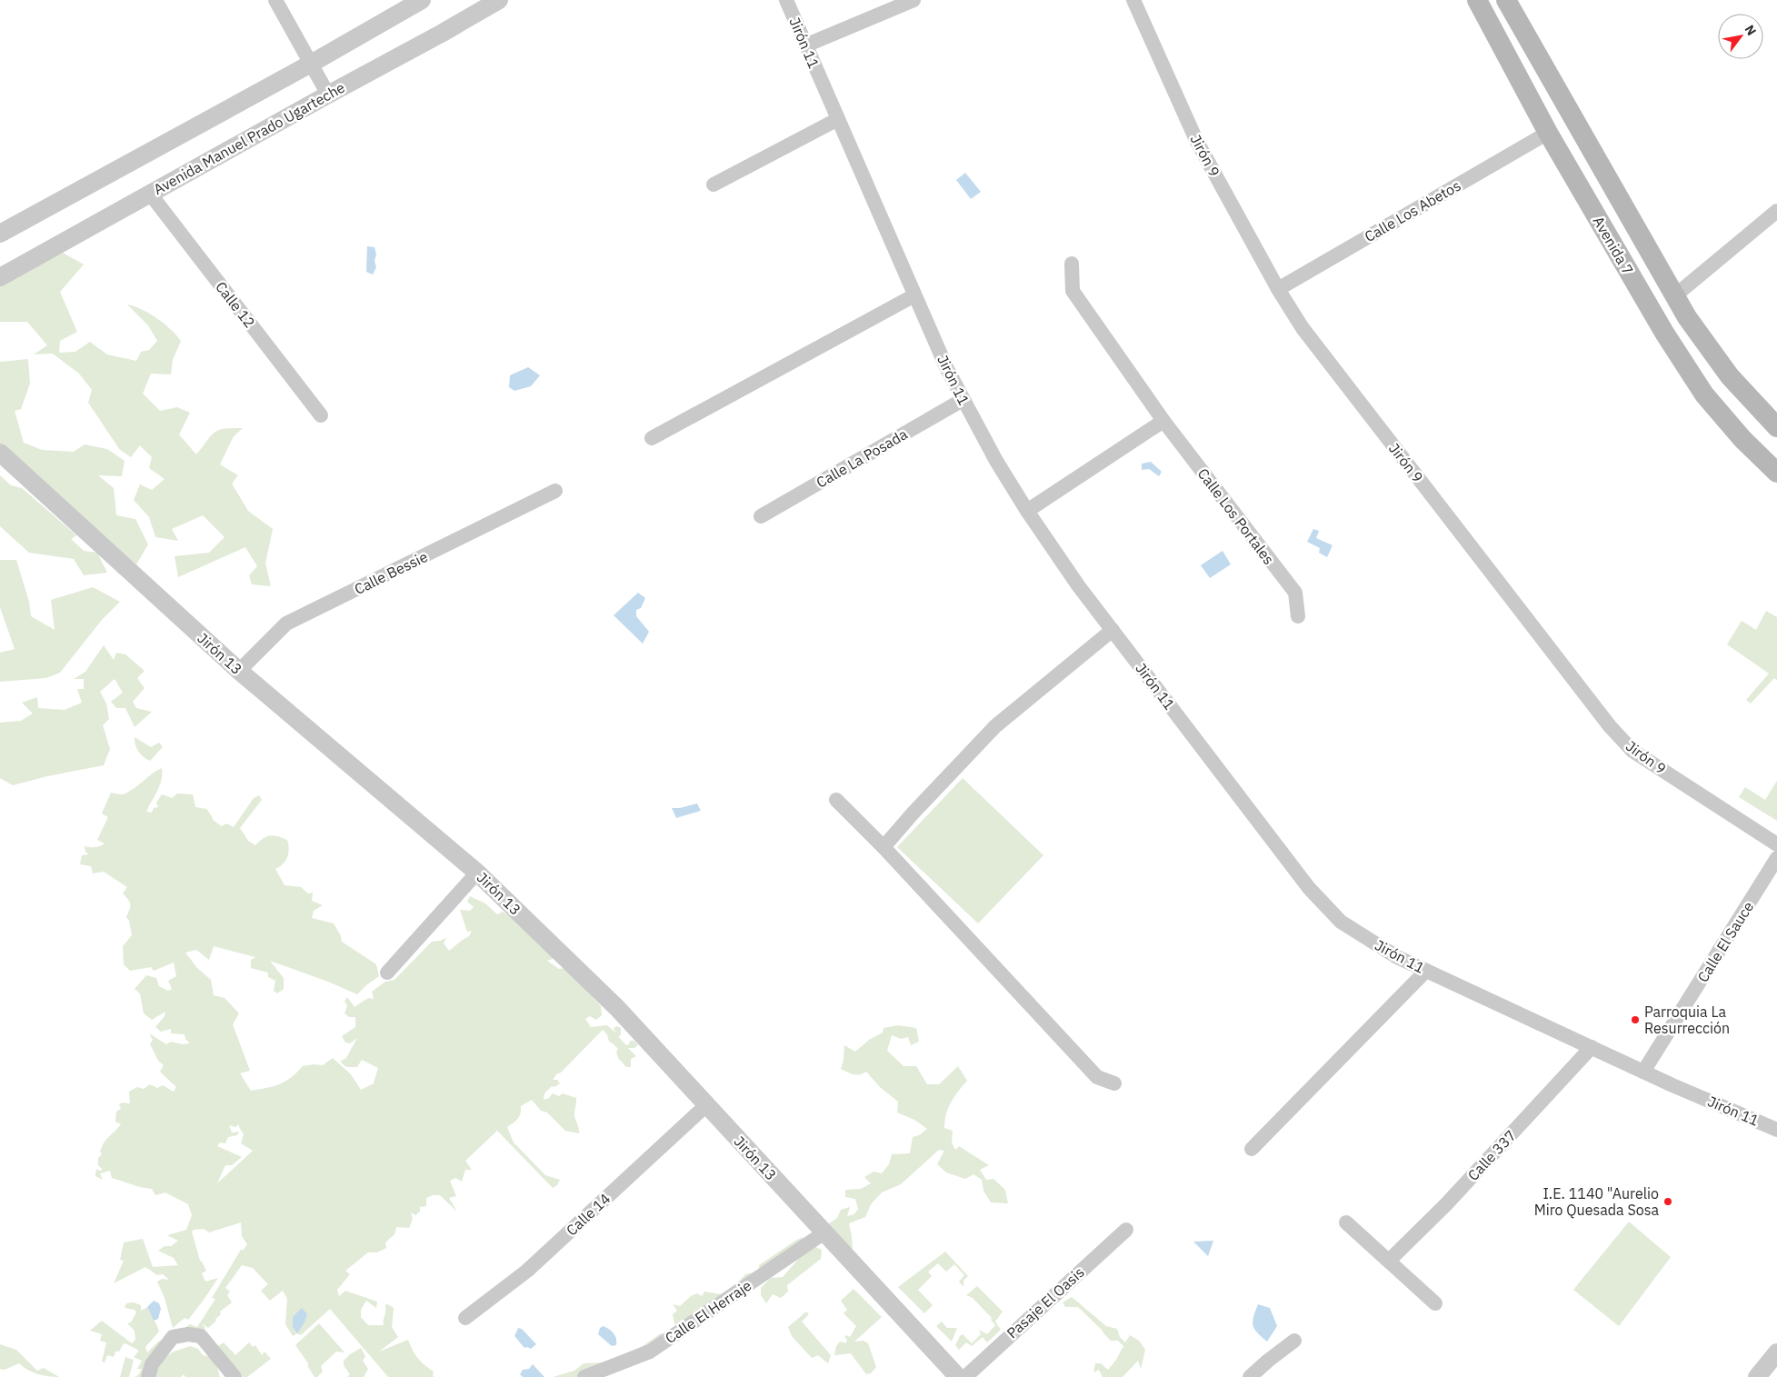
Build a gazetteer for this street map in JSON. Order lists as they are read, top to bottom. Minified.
{"streets":{"main road":["Avenida 7"],"street":["Jirón 11","Avenida Manuel Prado Ugarteche","Jirón 9","Calle Los Abetos","Calle 12","Calle La Posada","Calle Los Portales","Calle Bessie","Jirón 13","Calle El Sauce","Calle 337","Calle 14","Pasaje El Oasis","Calle El Herraje"]},"crossings":[["Jirón 11","Calle La Posada"],["Jirón 11","Calle El Sauce"],["Jirón 11","Calle 337"],["Avenida Manuel Prado Ugarteche","Calle 12"],["Jirón 9","Calle Los Abetos"],["Calle Los Abetos","Avenida 7"],["Calle Bessie","Jirón 13"],["Jirón 13","Calle 14"],["Jirón 13","Calle El Herraje"]],"places":["Parroquia La Resurrección","I.E. 1140 \"Aurelio Miro Quesada Sosa"],"north":"top right"}
